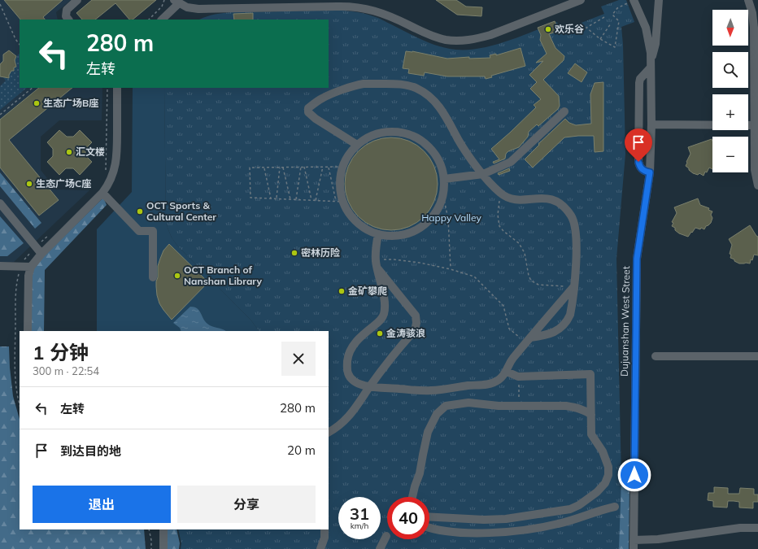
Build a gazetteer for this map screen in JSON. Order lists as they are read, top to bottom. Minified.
{"streets":{"street":["Dujuanshan West Street"]},"parks":["Happy Valley"],"places":["欢乐谷","生态广场B座","汇文楼","生态广场C座","OCT Sports & Cultural Center","密林历险","OCT Branch of Nanshan Library","金矿攀爬","金涛骇浪"],"north":"bottom","page":{"map_buttons":["+","−"],"turn":["280 m","左转"],"heading":["1 分钟","300 m · 22:54"],"list":[{"name":"左转","value":"280 m"},{"name":"到达目的地","value":"20 m"}],"buttons":["退出","分享"],"speed":"31 km/h","limit":"40"}}
